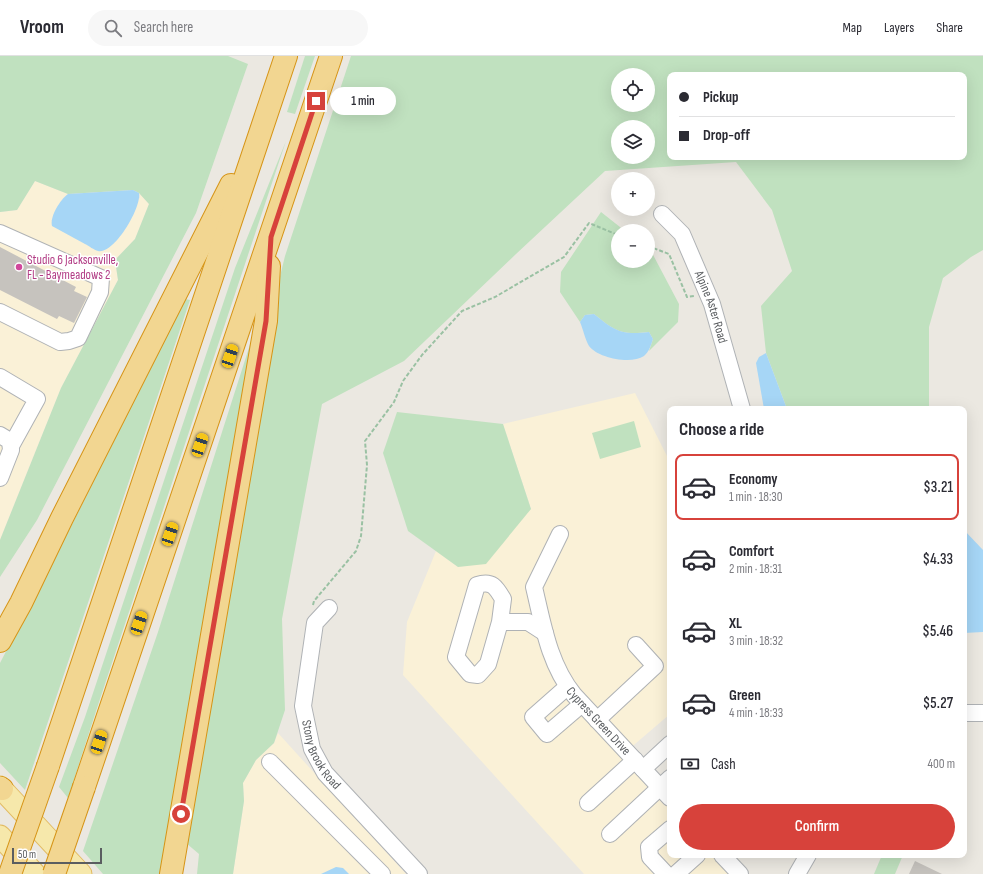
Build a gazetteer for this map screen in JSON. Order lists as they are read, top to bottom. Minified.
{"streets":{"street":["Alpine Aster Road","Cypress Green Drive","Stony Brook Road"]},"places":["Studio 6 Jacksonville, FL - Baymeadows 2"],"scale_bar":"50 m","page":{"header":"Vroom","search":"Search here","nav":["Map","Layers","Share"],"map_buttons":["+","−"],"banner":["Pickup","Drop-off"],"bubble":"1 min","heading":"Choose a ride","list":[{"name":"Economy","note":"1 min · 18:30","value":"$3.21"},{"name":"Comfort","note":"2 min · 18:31","value":"$4.33"},{"name":"XL","note":"3 min · 18:32","value":"$5.46"},{"name":"Green","note":"4 min · 18:33","value":"$5.27"}],"pay":["Cash","400 m"],"buttons":"Confirm","scale":"50 m"}}
